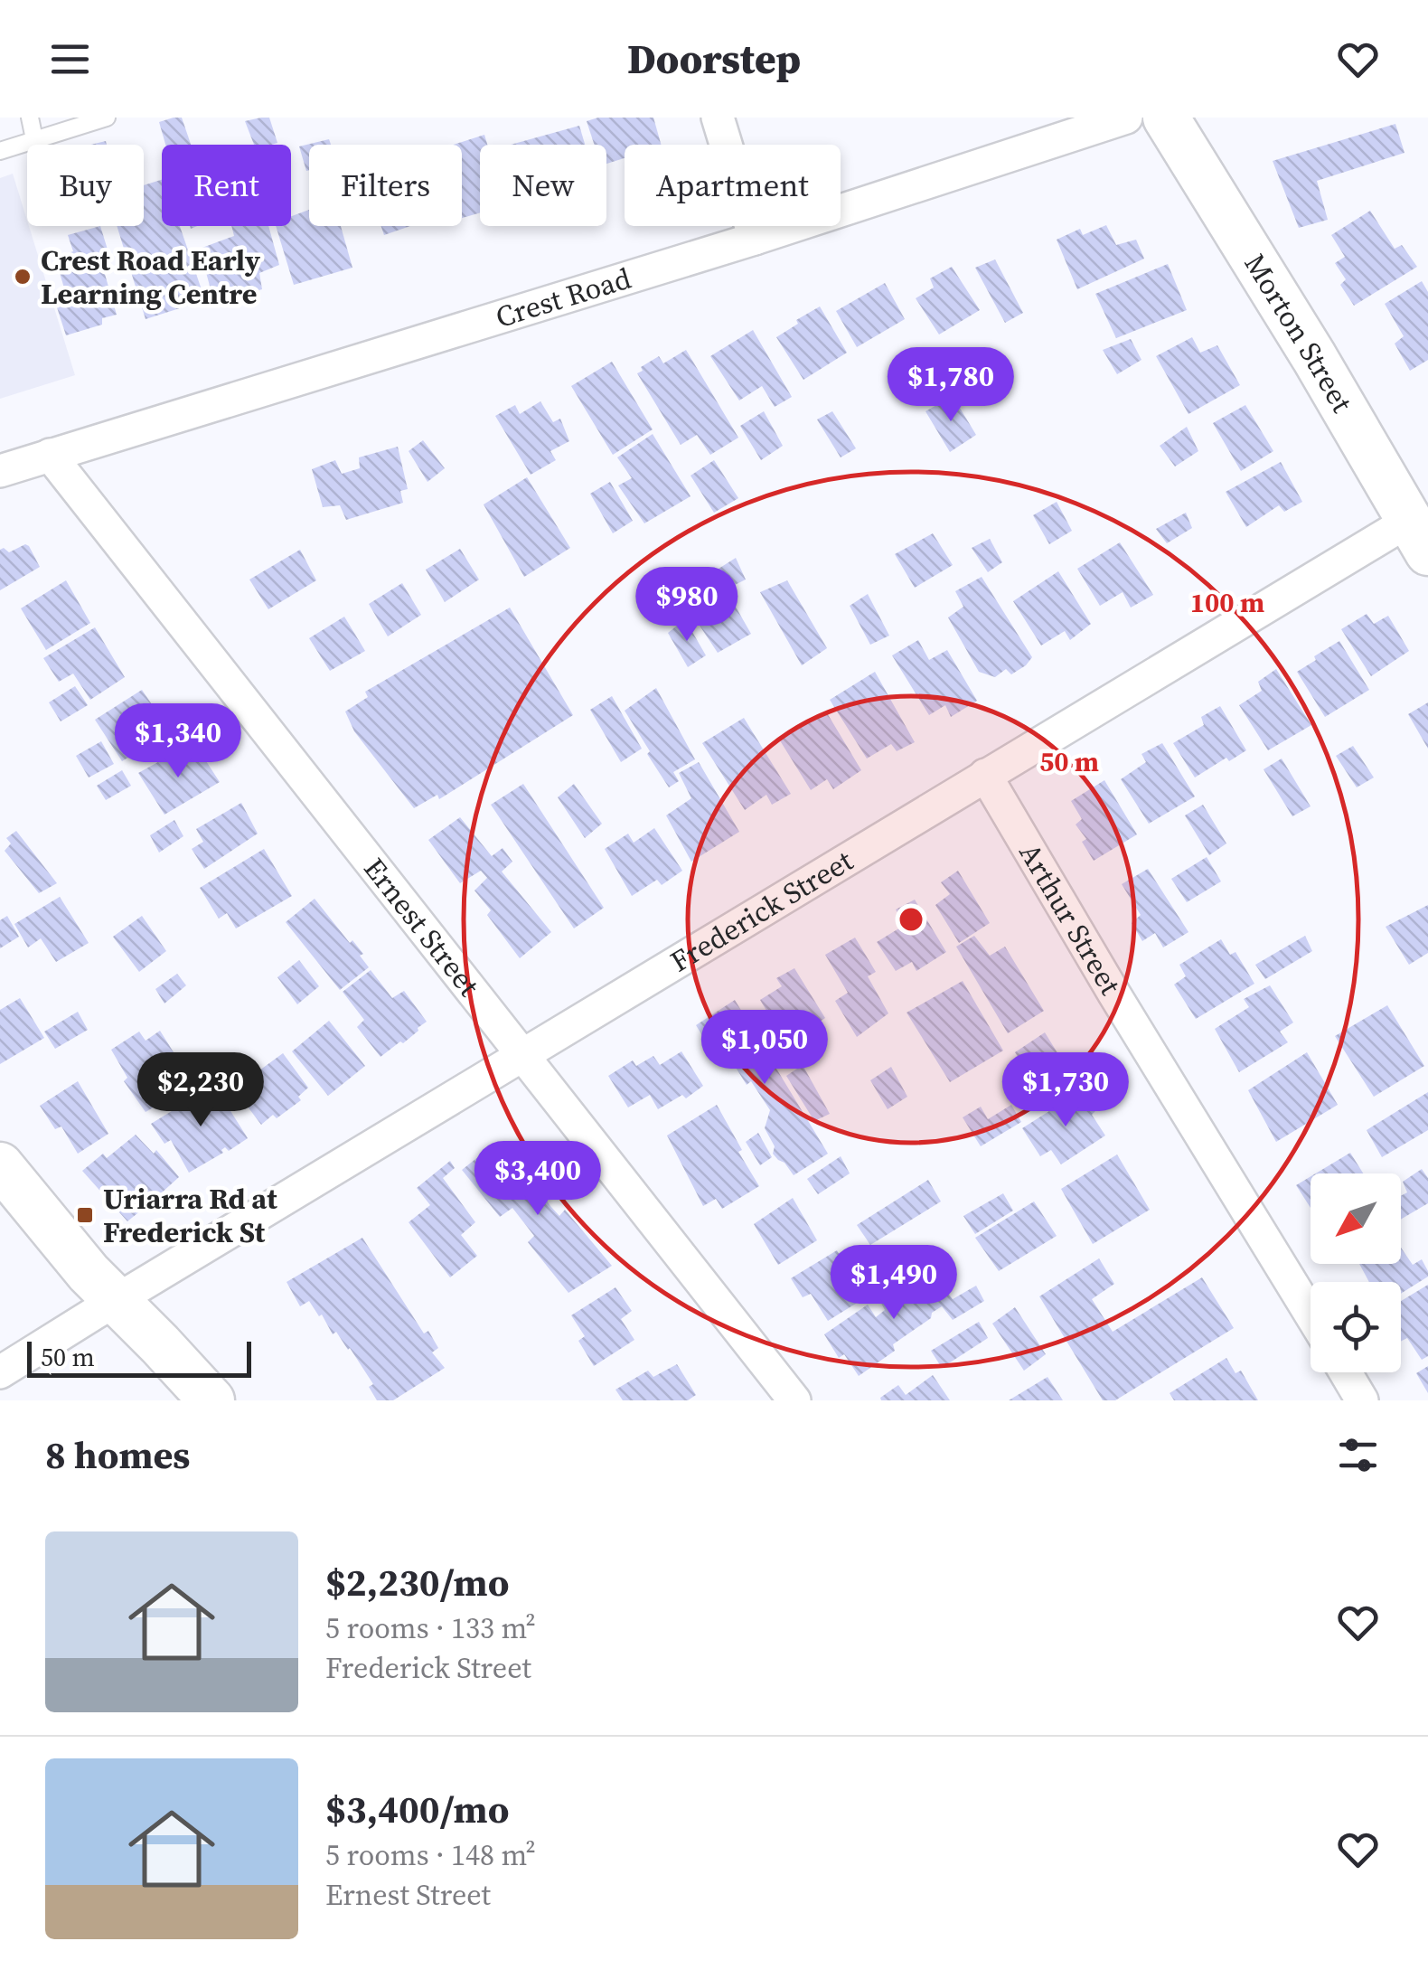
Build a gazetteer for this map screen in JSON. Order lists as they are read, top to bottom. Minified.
{"streets":{"street":["Crest Road","Morton Street","Frederick Street","Arthur Street","Ernest Street"]},"crossings":[["Crest Road","Ernest Street"],["Morton Street","Frederick Street"],["Frederick Street","Arthur Street"],["Frederick Street","Ernest Street"]],"places":{"other":["Crest Road Early Learning Centre"],"transit":["Uriarra Rd at Frederick St"]},"scale_bar":"50 m","north":"bottom left","page":{"header":"Doorstep","chip":["Buy","Rent","Filters","New","Apartment"],"price":["$1,780","$980","$1,340","$1,050","$2,230","$1,730","$3,400","$1,490"],"scale":"50 m","heading":"8 homes","list":[{"name":"$2,230/mo","note":"5 rooms · 133 m² · Frederick Street"},{"name":"$3,400/mo","note":"5 rooms · 148 m² · Ernest Street"}]},"rings":["100 m","50 m"]}
